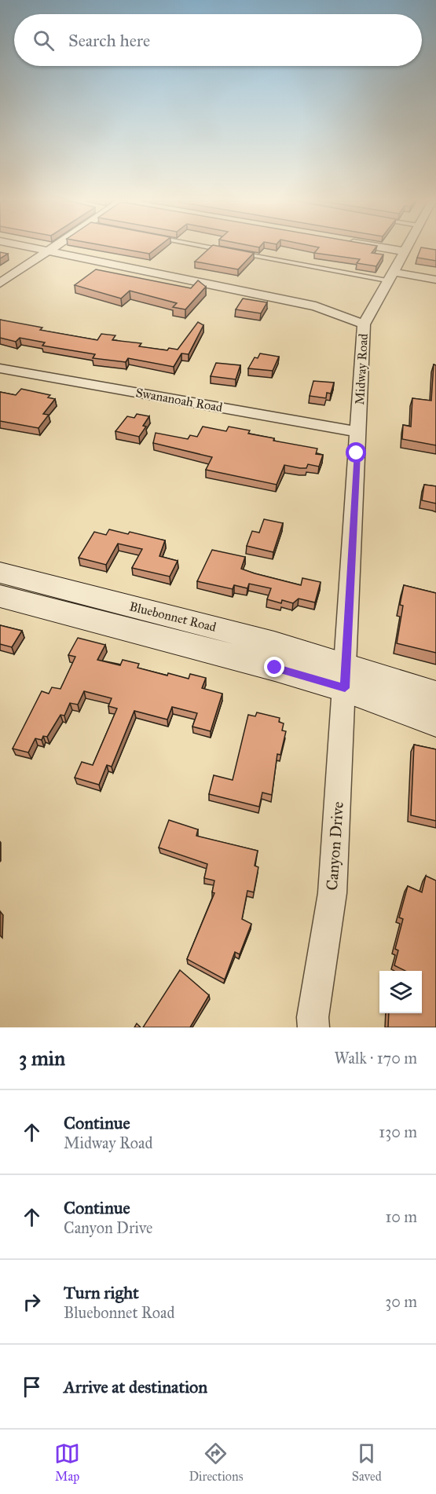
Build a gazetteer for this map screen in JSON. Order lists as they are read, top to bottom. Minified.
{"streets":{"main road":["Bluebonnet Road"],"street":["Midway Road","Swananoah Road","Canyon Drive"]},"crossings":[["Midway Road","Swananoah Road"],["Midway Road","Bluebonnet Road"],["Midway Road","Canyon Drive"],["Bluebonnet Road","Canyon Drive"]],"page":{"search":"Search here","heading":["3 min","Walk · 170 m"],"list":[["Continue","Midway Road","130 m"],["Continue","Canyon Drive","10 m"],["Turn right","Bluebonnet Road","30 m"],"Arrive at destination"],"nav":["Map","Directions","Saved"]}}
